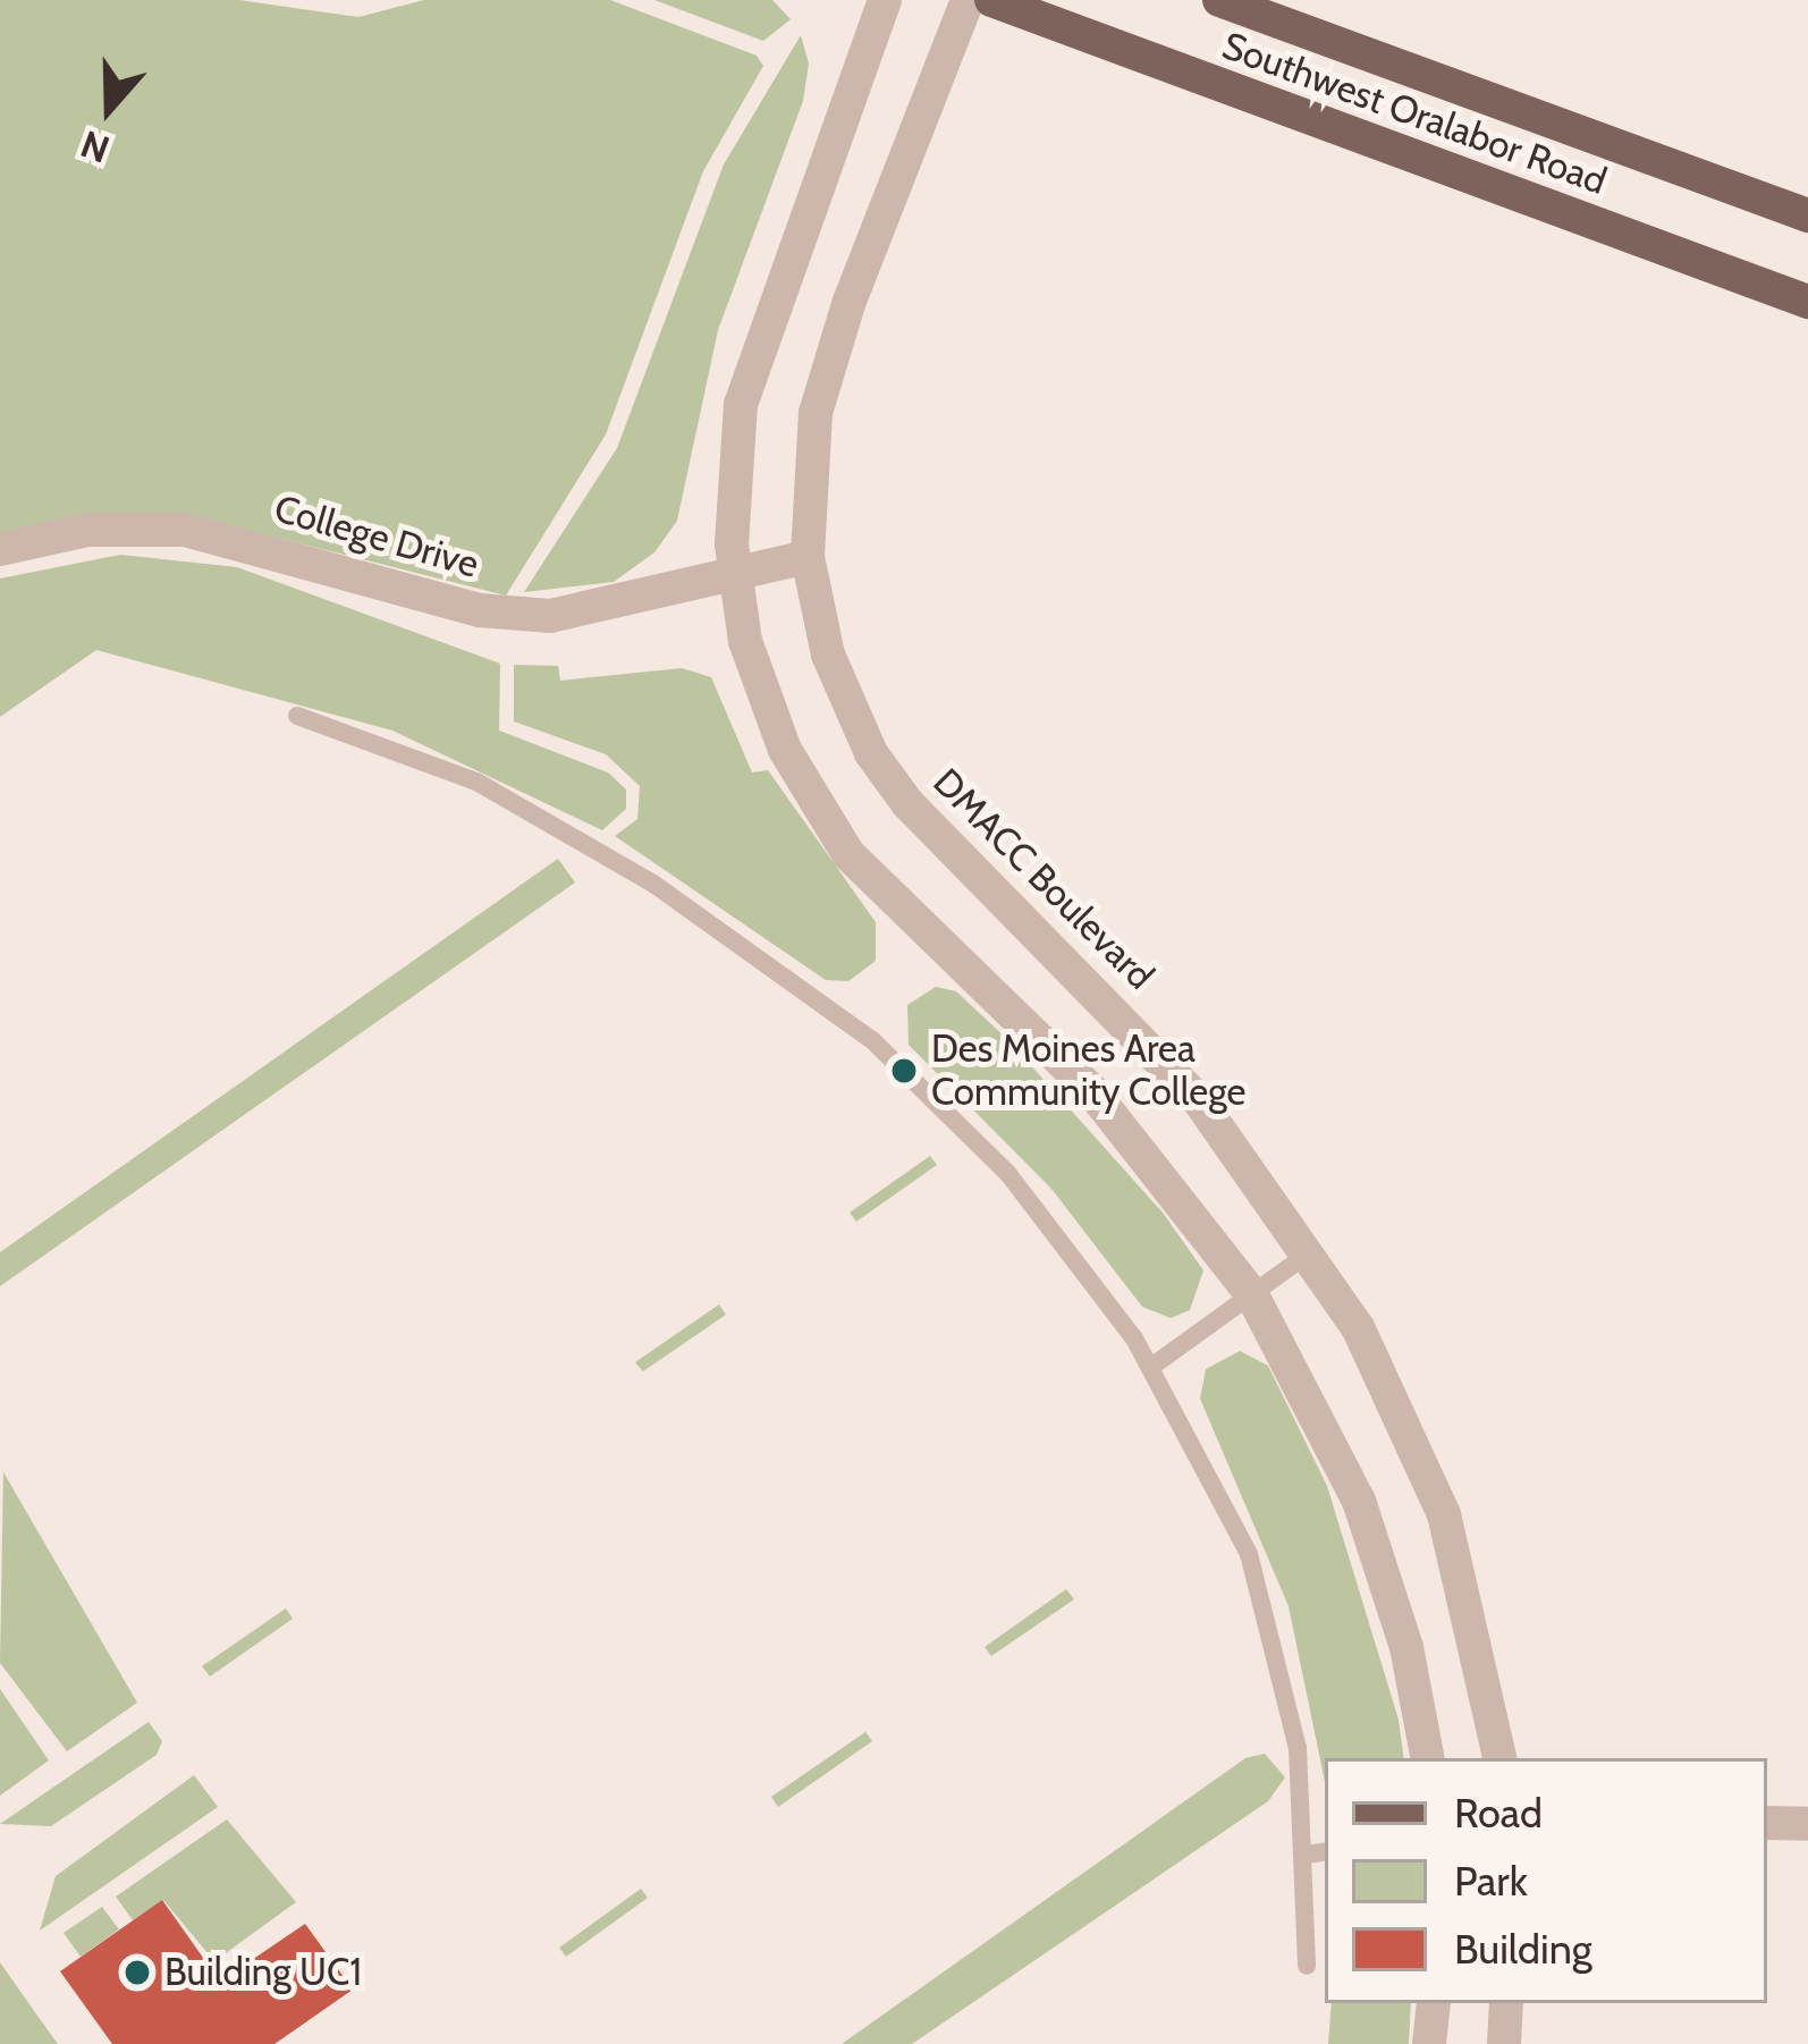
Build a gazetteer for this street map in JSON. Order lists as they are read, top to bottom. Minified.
{"streets":{"main road":["Southwest Oralabor Road"],"street":["College Drive","DMACC Boulevard"]},"crossings":[["College Drive","DMACC Boulevard"]],"places":["Des Moines Area Community College","Building UC1"],"legend":["Road","Park","Building"],"north":"bottom"}
